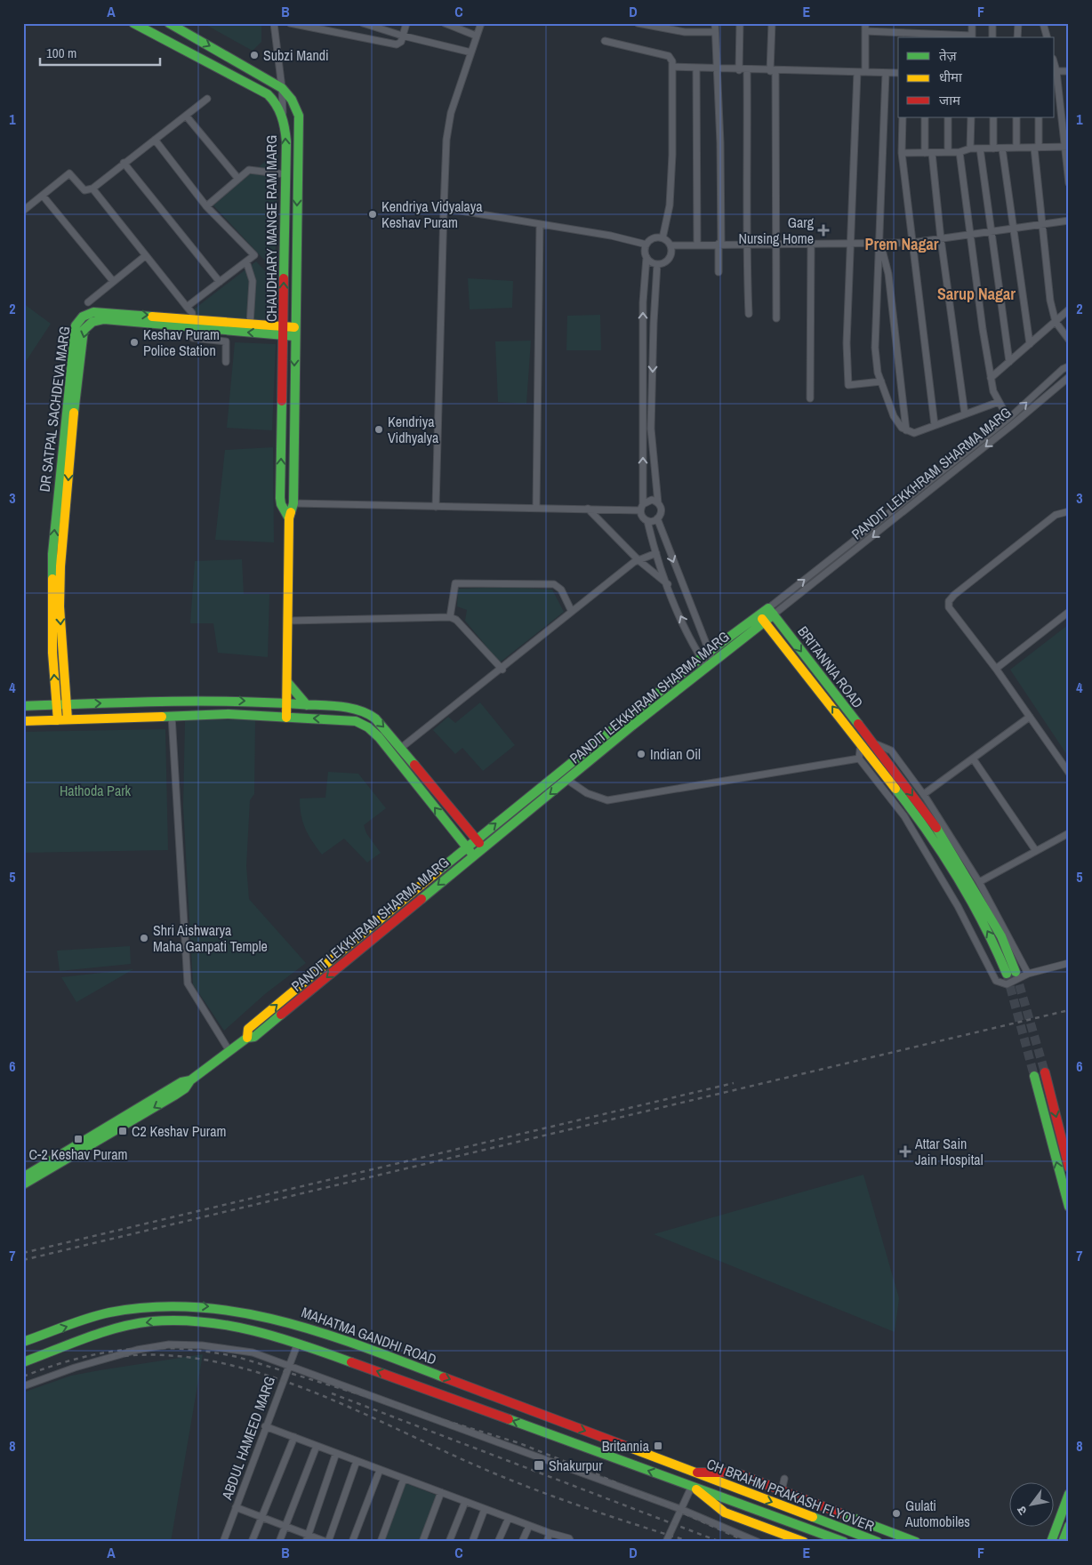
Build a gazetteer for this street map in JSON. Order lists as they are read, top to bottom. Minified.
{"streets":{"main road":["CHAUDHARY MANGE RAM MARG","DR SATPAL SACHDEVA MARG","PANDIT LEKKHRAM SHARMA MARG","BRITANNIA ROAD","MAHATMA GANDHI ROAD","CH BRAHM PRAKASH FLYOVER"],"street":["ABDUL HAMEED MARG"]},"crossings":[["CHAUDHARY MANGE RAM MARG","DR SATPAL SACHDEVA MARG"],["PANDIT LEKKHRAM SHARMA MARG","BRITANNIA ROAD"],["MAHATMA GANDHI ROAD","CH BRAHM PRAKASH FLYOVER"]],"districts":["Prem Nagar","Sarup Nagar"],"parks":["Hathoda Park"],"places":{"other":["Subzi Mandi","Kendriya Vidyalaya Keshav Puram","Keshav Puram Police Station","Kendriya Vidhyalya","Indian Oil","Shri Aishwarya Maha Ganpati Temple","Gulati Automobiles"],"health":["Garg Nursing Home","Attar Sain Jain Hospital"],"transit":["C2 Keshav Puram","C-2 Keshav Puram","Britannia","Shakurpur"]},"legend":["तेज़","धीमा","जाम"],"scale_bar":"100 m","north":"bottom left","grid":{"columns":["A","B","C","D","E","F"],"rows":["1","2","3","4","5","6","7","8"]}}
